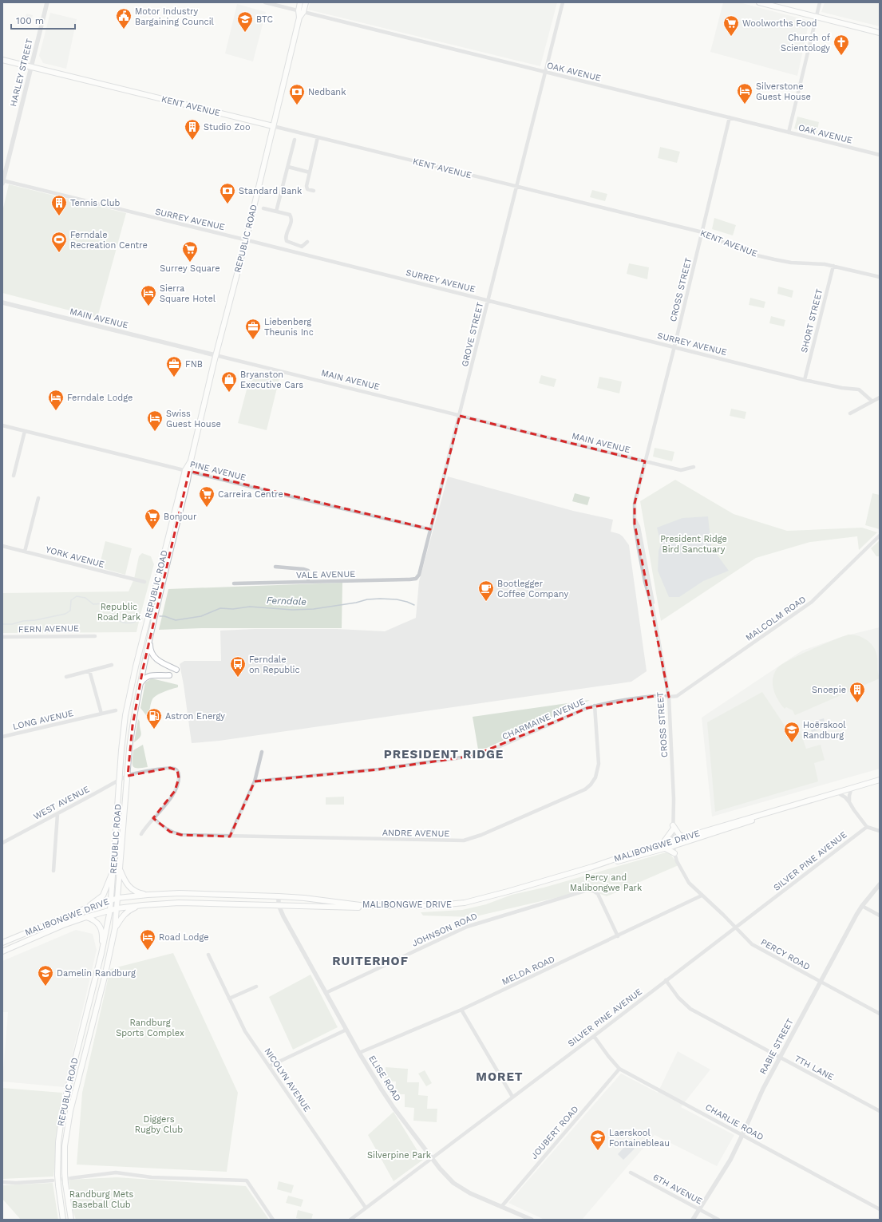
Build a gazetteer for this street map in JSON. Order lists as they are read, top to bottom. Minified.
{"streets":{"main road":["KENT AVENUE","REPUBLIC ROAD","MALIBONGWE DRIVE"],"street":["OAK AVENUE","HARLEY STREET","SURREY AVENUE","CROSS STREET","MAIN AVENUE","SHORT STREET","GROVE STREET","PINE AVENUE","YORK AVENUE","VALE AVENUE","MALCOLM ROAD","FERN AVENUE","CHARMAINE AVENUE","LONG AVENUE","WEST AVENUE","ANDRE AVENUE","SILVER PINE AVENUE","JOHNSON ROAD","PERCY ROAD","MELDA ROAD","RABIE STREET","7TH LANE","ELISE ROAD","NICOLYN AVENUE","CHARLIE ROAD","JOUBERT ROAD","6TH AVENUE"]},"crossings":[["OAK AVENUE","REPUBLIC ROAD"],["OAK AVENUE","CROSS STREET"],["OAK AVENUE","GROVE STREET"],["HARLEY STREET","KENT AVENUE"],["HARLEY STREET","SURREY AVENUE"],["KENT AVENUE","REPUBLIC ROAD"],["KENT AVENUE","CROSS STREET"],["KENT AVENUE","SHORT STREET"],["KENT AVENUE","GROVE STREET"],["SURREY AVENUE","REPUBLIC ROAD"],["SURREY AVENUE","CROSS STREET"],["SURREY AVENUE","SHORT STREET"],["SURREY AVENUE","GROVE STREET"],["REPUBLIC ROAD","MAIN AVENUE"],["REPUBLIC ROAD","PINE AVENUE"],["REPUBLIC ROAD","WEST AVENUE"],["REPUBLIC ROAD","MALIBONGWE DRIVE"],["CROSS STREET","MAIN AVENUE"],["CROSS STREET","MALCOLM ROAD"],["CROSS STREET","CHARMAINE AVENUE"],["CROSS STREET","MALIBONGWE DRIVE"],["CROSS STREET","PERCY ROAD"],["MAIN AVENUE","GROVE STREET"],["GROVE STREET","PINE AVENUE"],["GROVE STREET","VALE AVENUE"],["MALCOLM ROAD","CHARMAINE AVENUE"],["CHARMAINE AVENUE","ANDRE AVENUE"],["MALIBONGWE DRIVE","PERCY ROAD"],["MALIBONGWE DRIVE","ELISE ROAD"],["SILVER PINE AVENUE","PERCY ROAD"],["SILVER PINE AVENUE","7TH LANE"],["SILVER PINE AVENUE","ELISE ROAD"],["SILVER PINE AVENUE","NICOLYN AVENUE"],["SILVER PINE AVENUE","CHARLIE ROAD"],["JOHNSON ROAD","MELDA ROAD"],["JOHNSON ROAD","ELISE ROAD"],["PERCY ROAD","MELDA ROAD"],["PERCY ROAD","RABIE STREET"],["MELDA ROAD","ELISE ROAD"],["RABIE STREET","7TH LANE"],["RABIE STREET","CHARLIE ROAD"],["RABIE STREET","6TH AVENUE"],["ELISE ROAD","JOUBERT ROAD"],["CHARLIE ROAD","JOUBERT ROAD"]],"districts":["PRESIDENT RIDGE","RUITERHOF","MORET"],"water":["Ferndale"],"parks":["President Ridge Bird Sanctuary","Republic Road Park","Percy and Malibongwe Park","Randburg Sports Complex","Diggers Rugby Club","Silverpine Park","Randburg Mets Baseball Club"],"places":{"public building":["Motor Industry Bargaining Council"],"school or university":["BTC","Hoërskool Randburg","Damelin Randburg","Laerskool Fontainebleau"],"supermarket":["Woolworths Food","Surrey Square","Carreira Centre","Bonjour"],"church":["Church of Scientology"],"hotel":["Silverstone Guest House","Sierra Square Hotel","Ferndale Lodge","Swiss Guest House","Road Lodge"],"bank":["Nedbank","Standard Bank"],"building":["Studio Zoo","Tennis Club","Snoepie"],"sports":["Ferndale Recreation Centre"],"office":["Liebenberg Theunis Inc","FNB"],"shop":["Bryanston Executive Cars"],"cafe":["Bootlegger Coffee Company"],"bus stop":["Ferndale on Republic"],"fuel station":["Astron Energy"]},"scale_bar":"100 m"}
